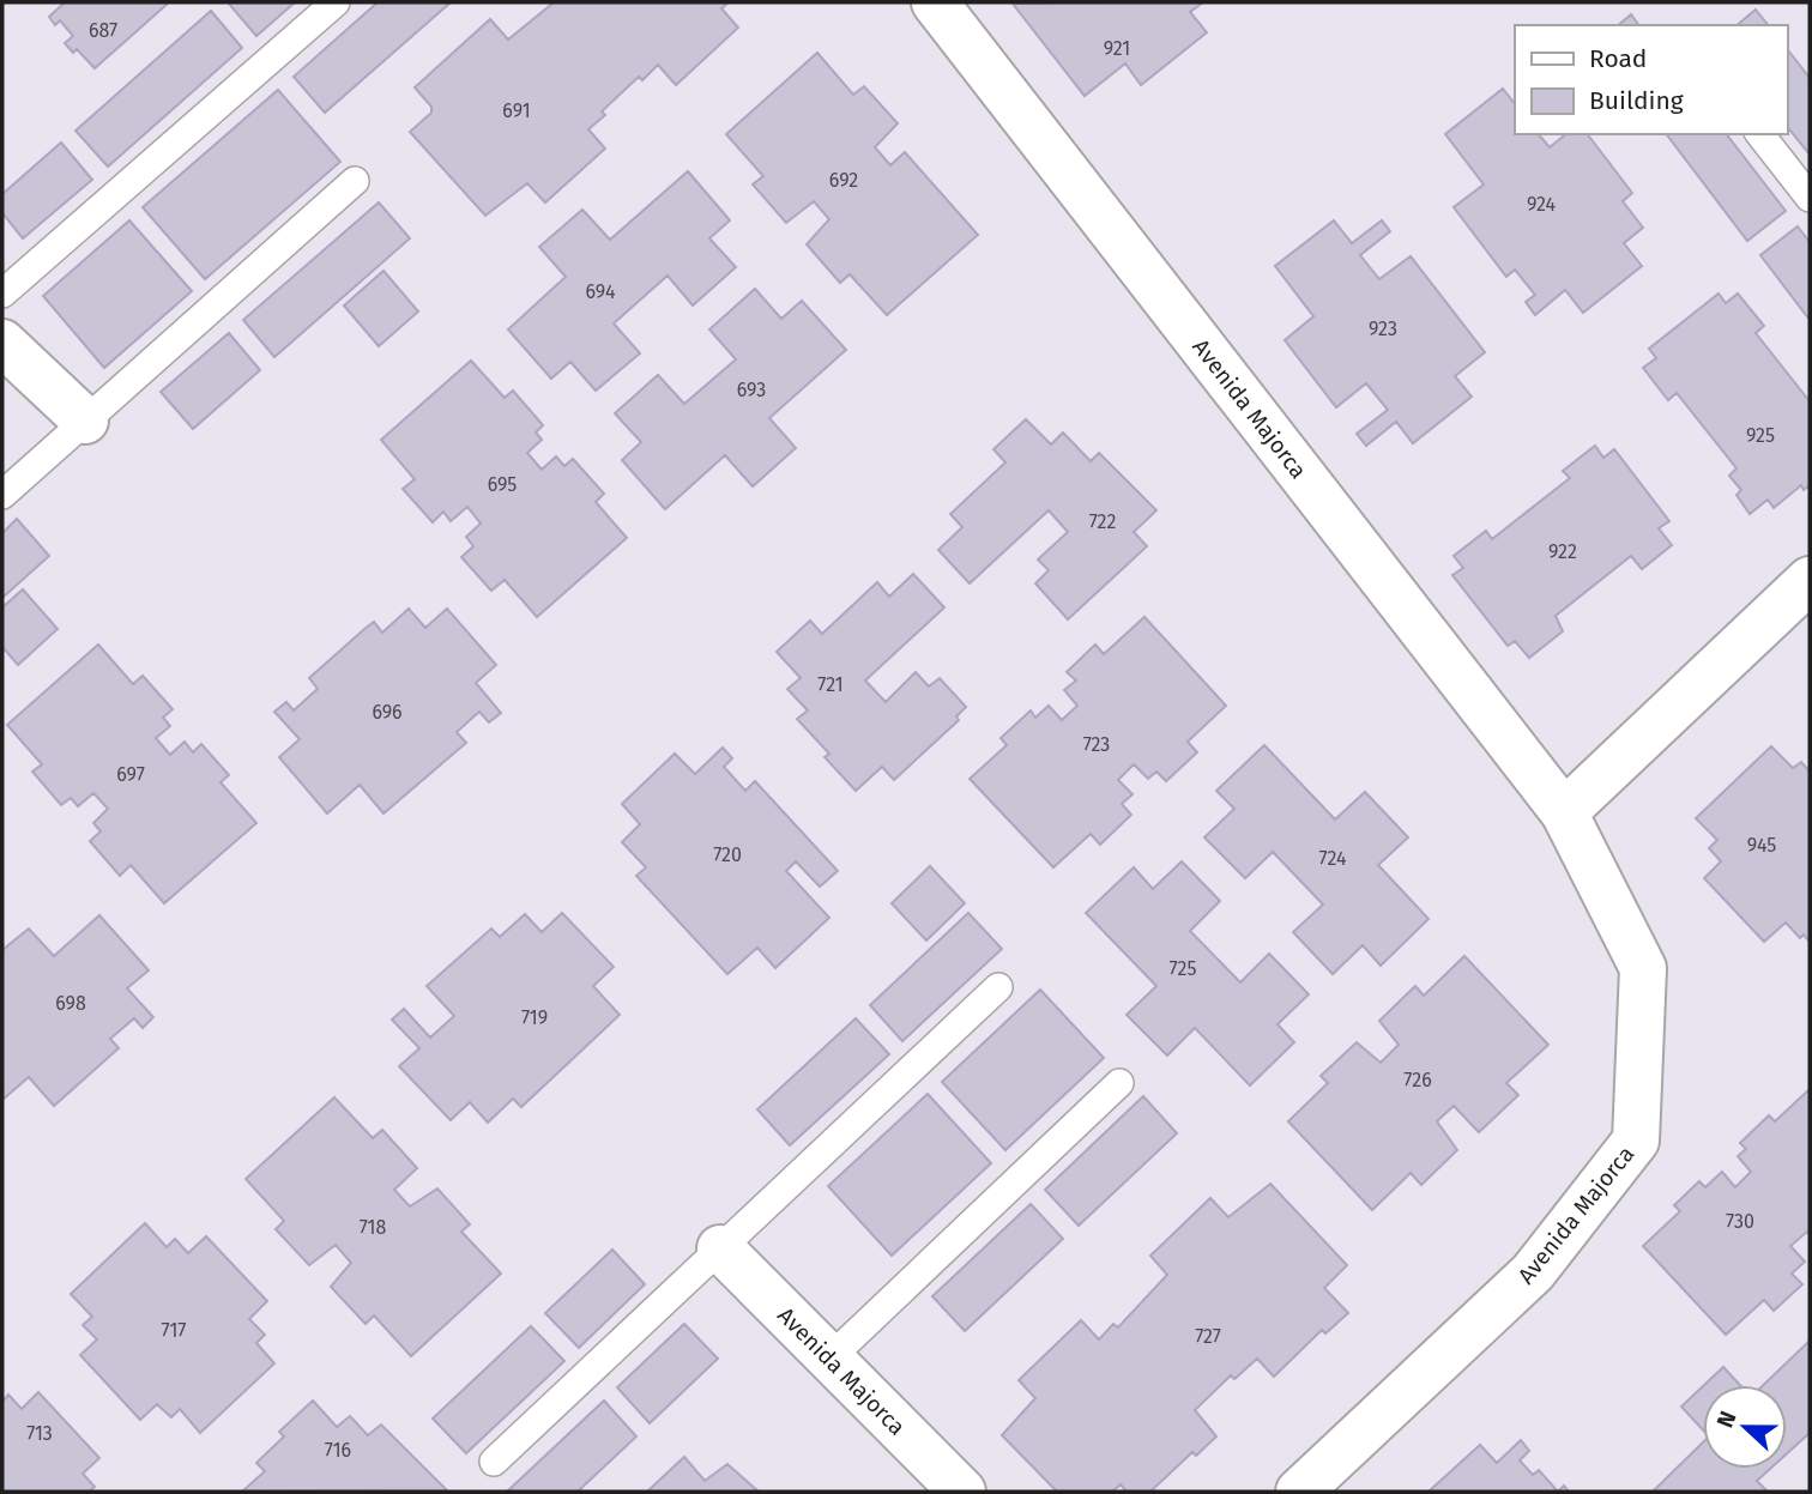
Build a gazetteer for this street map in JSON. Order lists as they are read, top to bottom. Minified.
{"streets":{"street":["Avenida Majorca"]},"house_numbers":["687","921","691","692","924","694","923","693","925","695","722","922","721","696","723","697","945","720","724","725","698","719","726","730","718","717","727","713","716"],"legend":["Road","Building"],"north":"left"}
